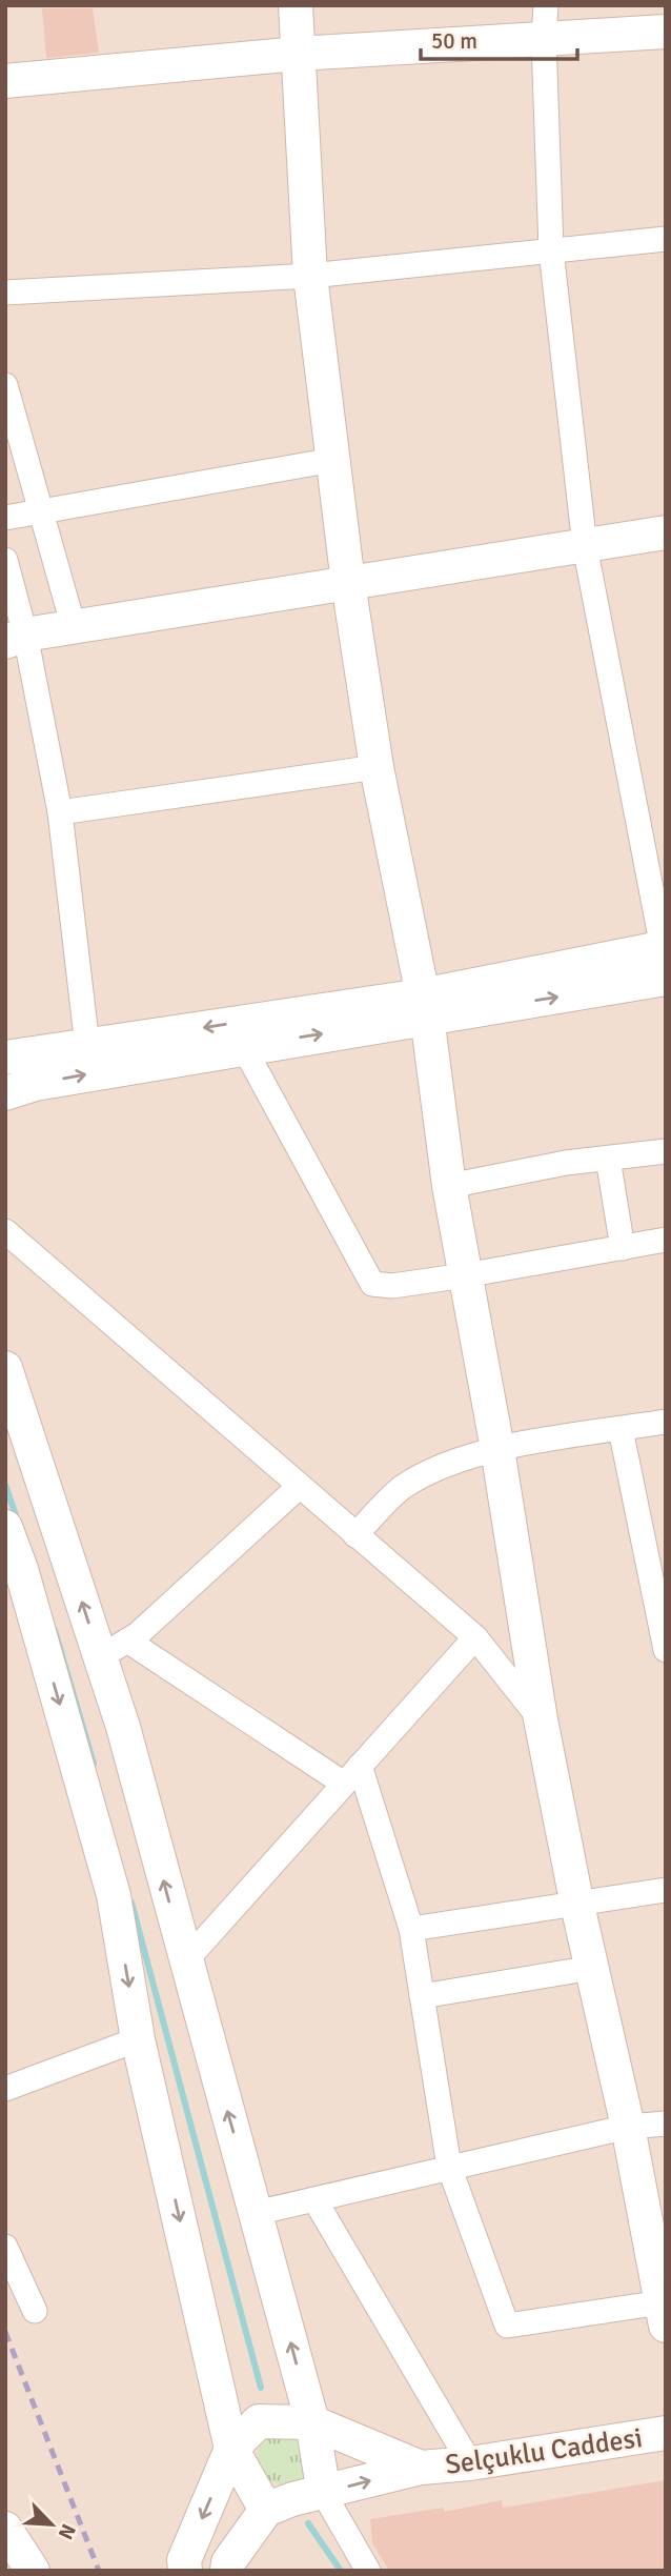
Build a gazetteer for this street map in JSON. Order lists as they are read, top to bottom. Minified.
{"streets":{"street":["Selçuklu Caddesi"]},"scale_bar":"50 m","north":"bottom right"}
